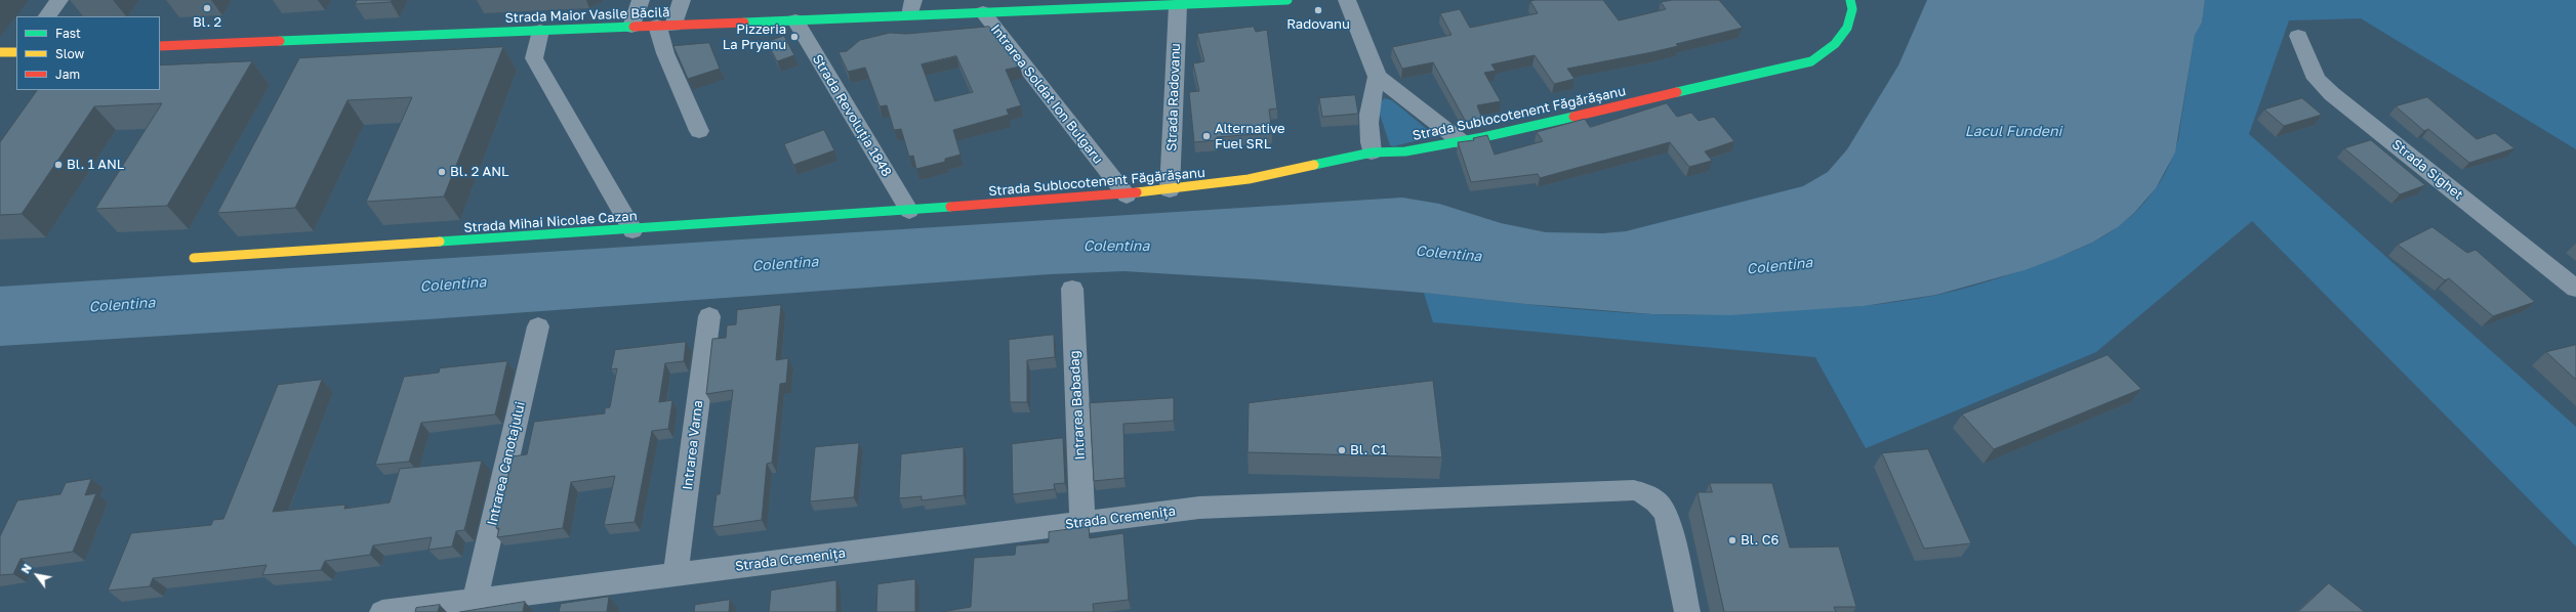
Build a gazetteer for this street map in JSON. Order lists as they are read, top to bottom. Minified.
{"streets":{"street":["Strada Maior Vasile Băcilă","Intrarea Soldat Ion Bulgaru","Strada Radovanu","Strada Sublocotenent Făgărășanu","Strada Revoluția 1848","Strada Sighet","Strada Mihai Nicolae Cazan","Intrarea Babadag","Intrarea Varna","Intrarea Canotajului","Strada Cremenița"]},"crossings":[["Strada Maior Vasile Băcilă","Intrarea Soldat Ion Bulgaru"],["Strada Maior Vasile Băcilă","Strada Radovanu"],["Strada Maior Vasile Băcilă","Strada Revoluția 1848"],["Intrarea Soldat Ion Bulgaru","Strada Sublocotenent Făgărășanu"],["Strada Radovanu","Strada Sublocotenent Făgărășanu"],["Strada Sublocotenent Făgărășanu","Strada Revoluția 1848"],["Strada Sublocotenent Făgărășanu","Strada Mihai Nicolae Cazan"],["Strada Revoluția 1848","Strada Mihai Nicolae Cazan"],["Intrarea Babadag","Strada Cremenița"],["Intrarea Varna","Strada Cremenița"],["Intrarea Canotajului","Strada Cremenița"]],"water":["Lacul Fundeni","Colentina"],"places":["Bl. 2","Radovanu","Pizzeria La Pryanu","Alternative Fuel SRL","Bl. 1 ANL","Bl. 2 ANL","Bl. C1","Bl. C6"],"legend":["Fast","Slow","Jam"],"north":"top left"}
